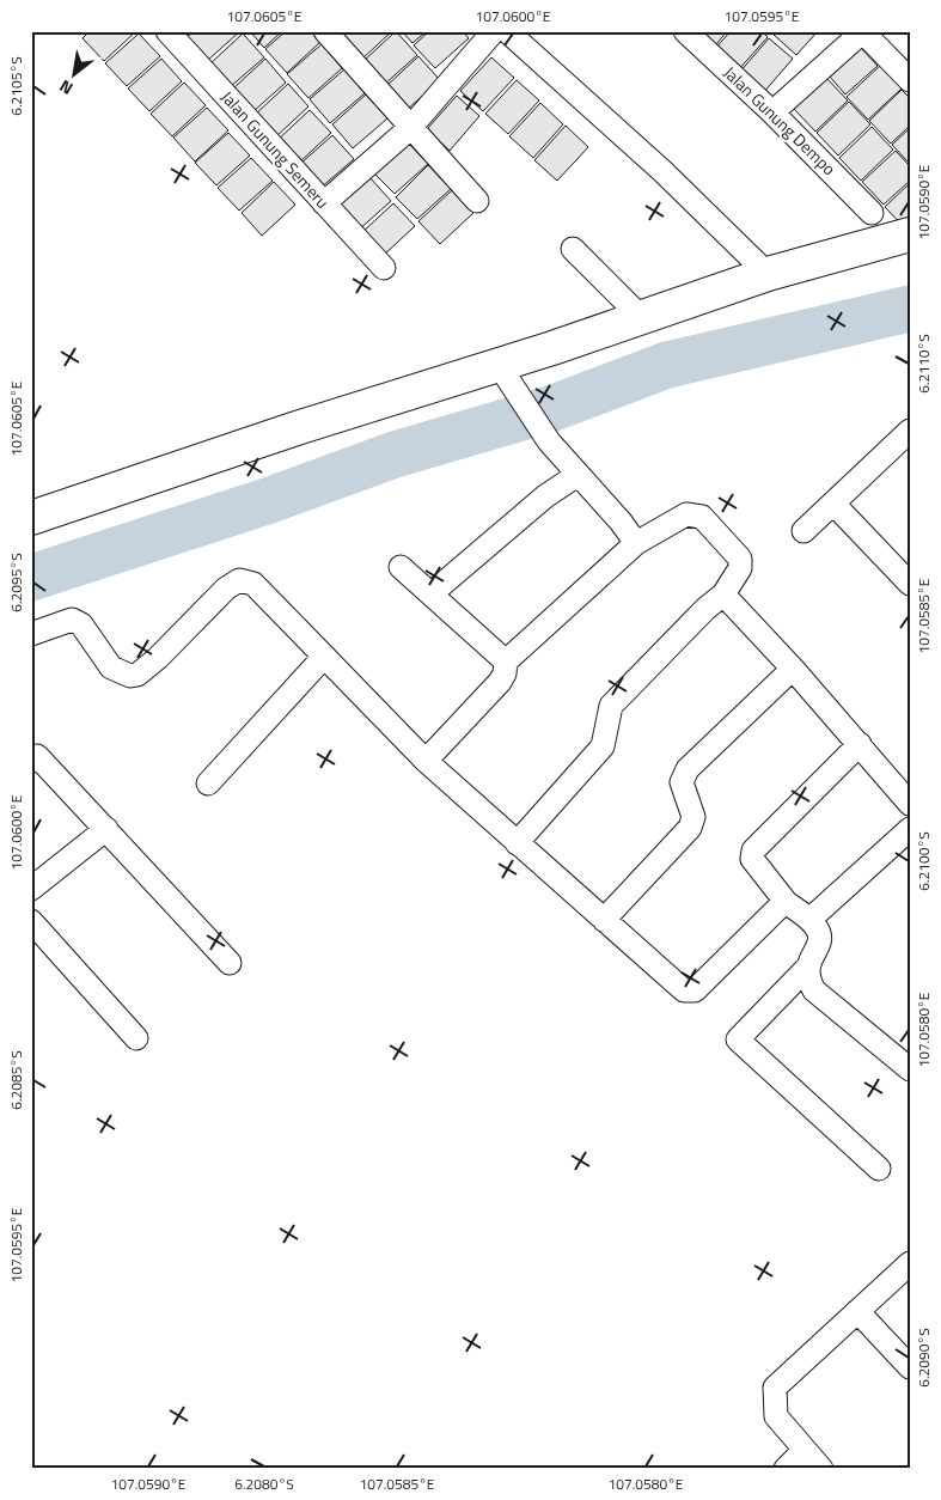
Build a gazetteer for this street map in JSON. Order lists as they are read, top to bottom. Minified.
{"streets":{"street":["Jalan Gunung Dempo","Jalan Gunung Semeru"]},"north":"bottom left","coordinates":["107.0605°E","107.0600°E","107.0595°E","6.2105°S","107.0590°E","6.2110°S","6.2095°S","107.0585°E","6.2100°S","107.0580°E","6.2085°S","6.2090°S","6.2080°S"]}
